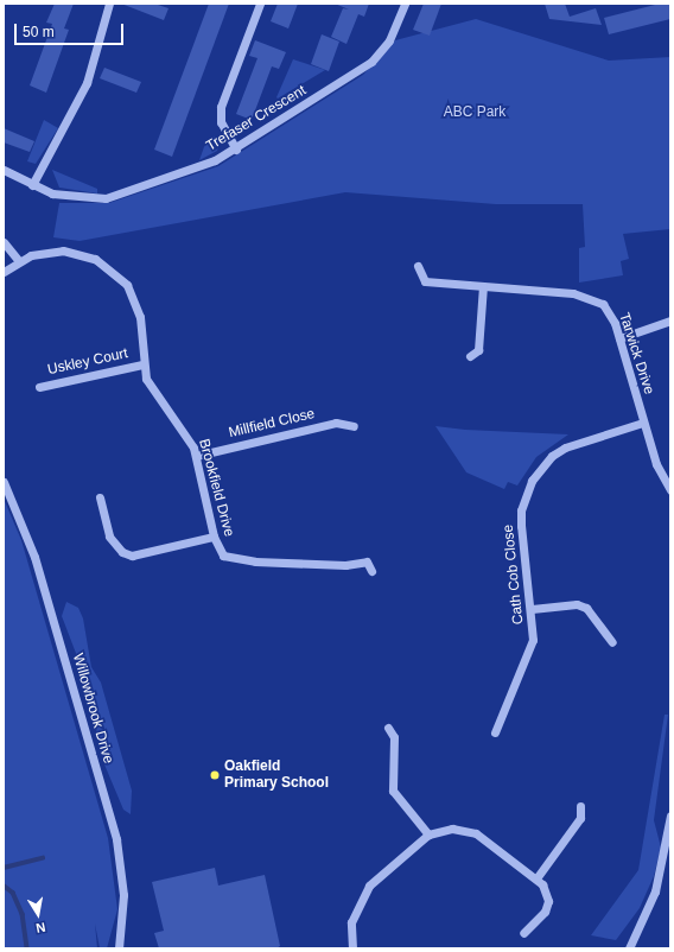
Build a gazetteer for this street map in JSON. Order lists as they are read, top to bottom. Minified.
{"streets":{"street":["Trefaser Crescent","Tarwick Drive","Uskley Court","Millfield Close","Brookfield Drive","Cath Cob Close","Willowbrook Drive"]},"crossings":[["Tarwick Drive","Cath Cob Close"],["Uskley Court","Brookfield Drive"],["Millfield Close","Brookfield Drive"]],"parks":["ABC Park"],"places":["Oakfield Primary School"],"scale_bar":"50 m","north":"bottom"}
